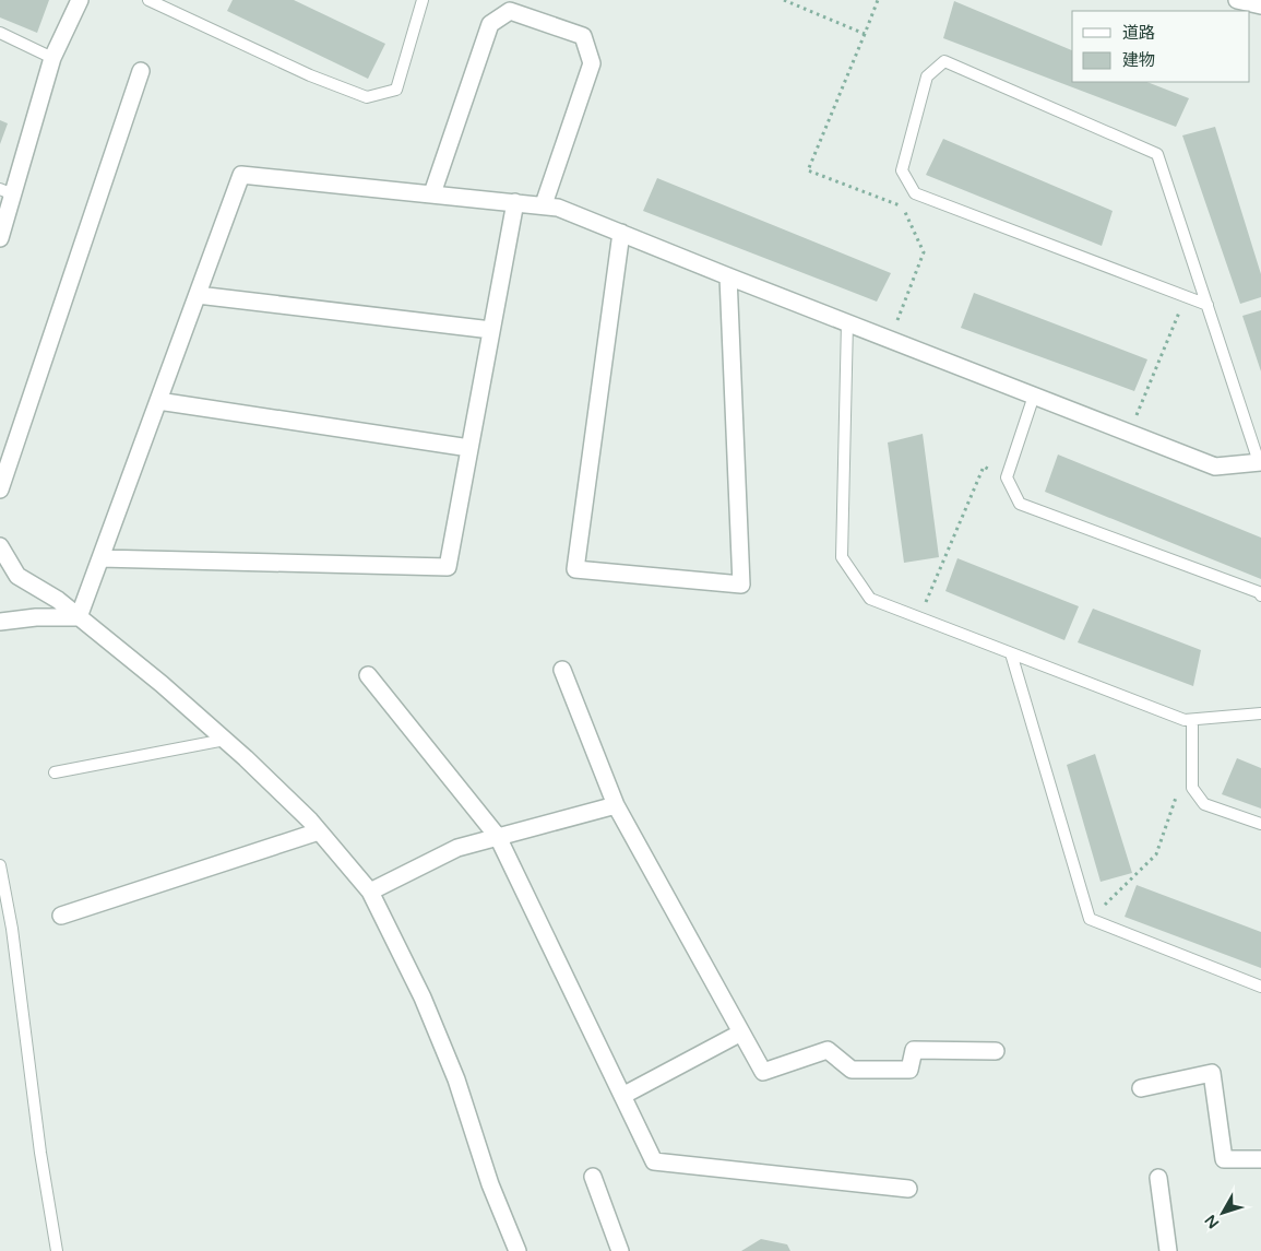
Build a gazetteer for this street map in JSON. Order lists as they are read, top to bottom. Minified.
{"legend":["道路","建物"],"north":"bottom left"}
